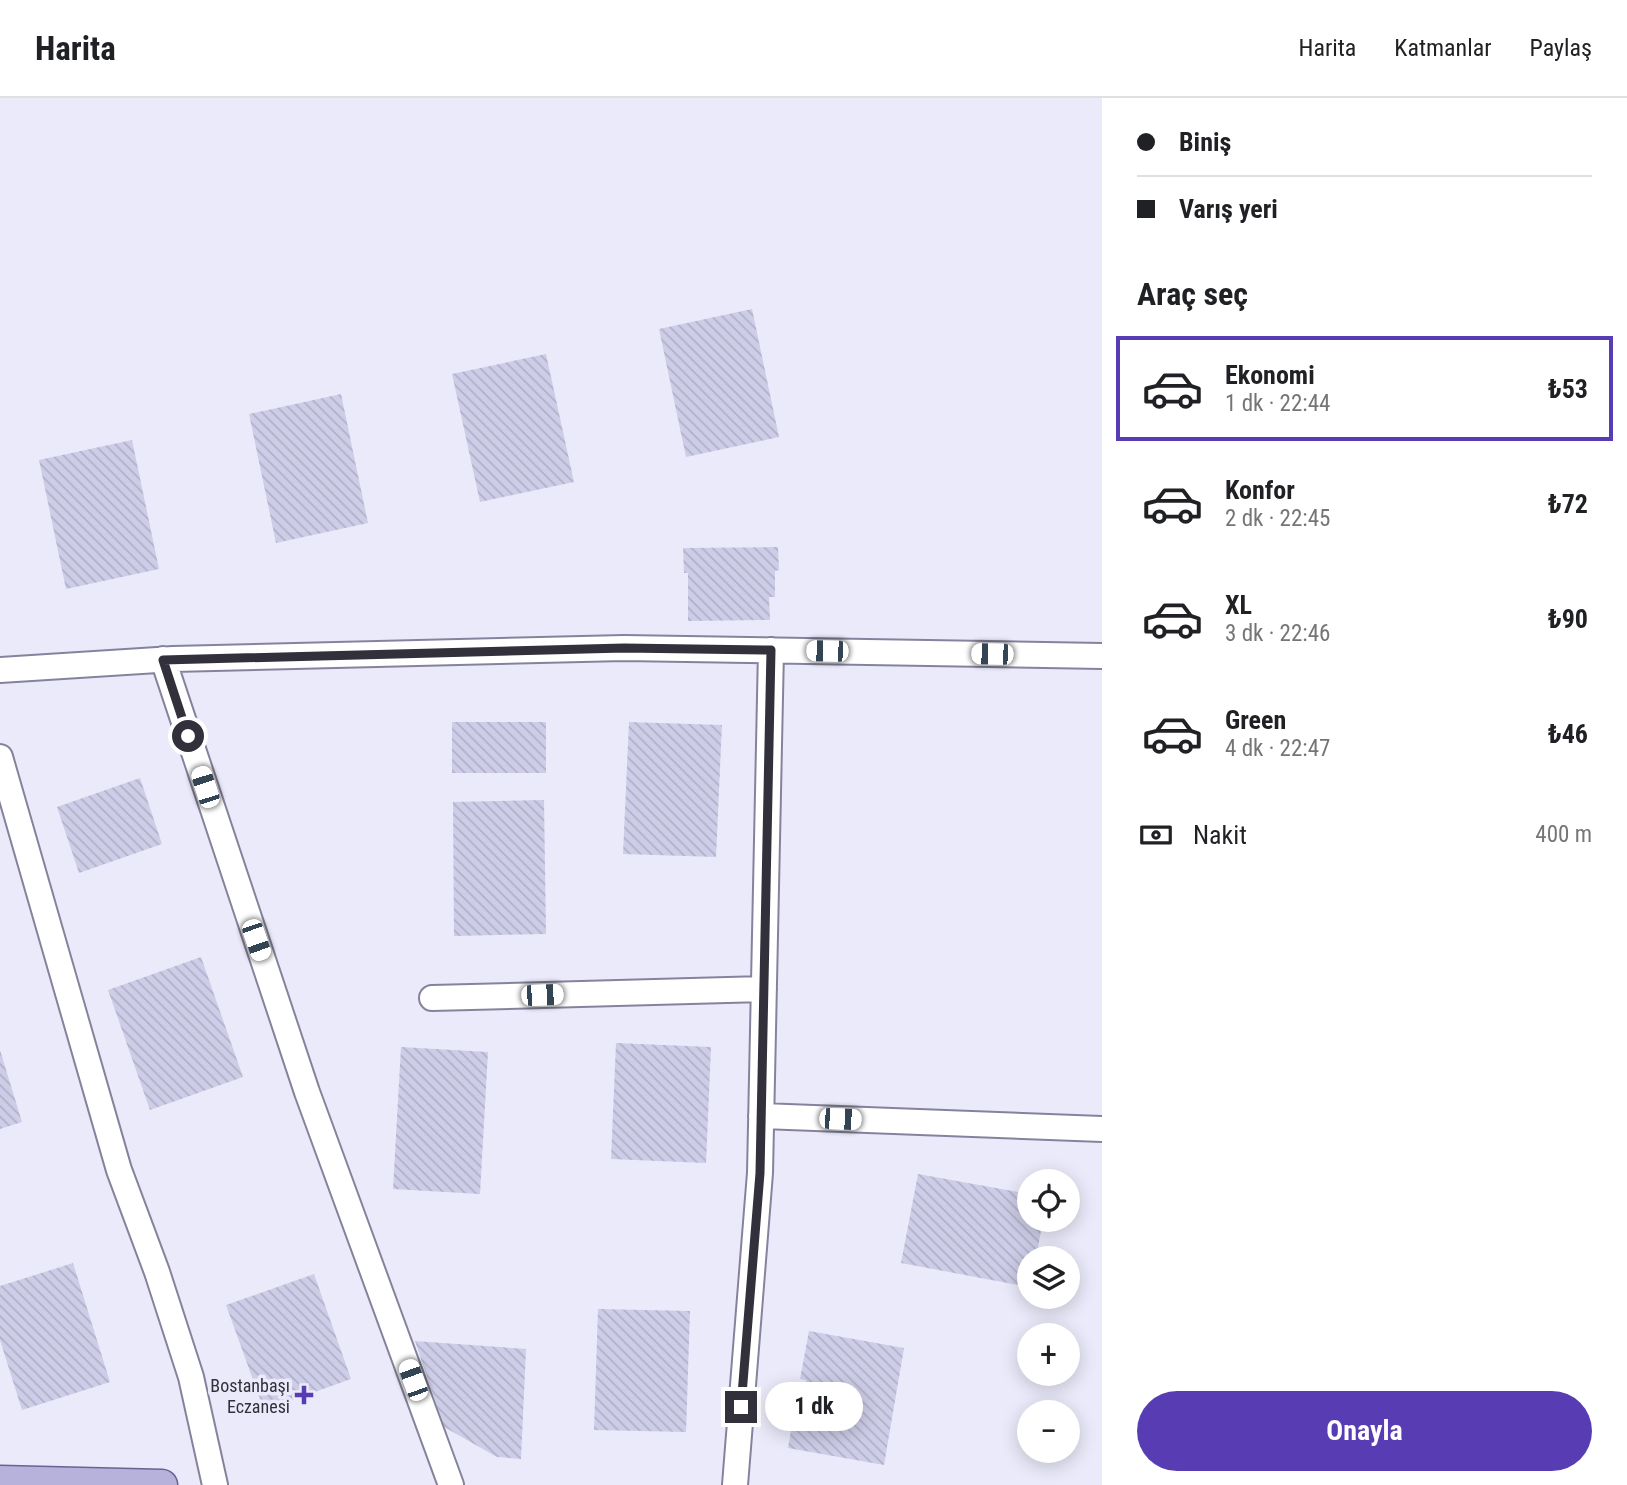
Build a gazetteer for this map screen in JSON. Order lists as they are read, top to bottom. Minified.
{"places":{"health":["Bostanbaşı Eczanesi"]},"page":{"header":"Harita","nav":["Harita","Katmanlar","Paylaş"],"banner":["Biniş","Varış yeri"],"heading":"Araç seç","list":[{"name":"Ekonomi","note":"1 dk · 22:44","value":"₺53"},{"name":"Konfor","note":"2 dk · 22:45","value":"₺72"},{"name":"XL","note":"3 dk · 22:46","value":"₺90"},{"name":"Green","note":"4 dk · 22:47","value":"₺46"}],"pay":["Nakit","400 m"],"map_buttons":["+","−"],"buttons":"Onayla","bubble":"1 dk"}}
